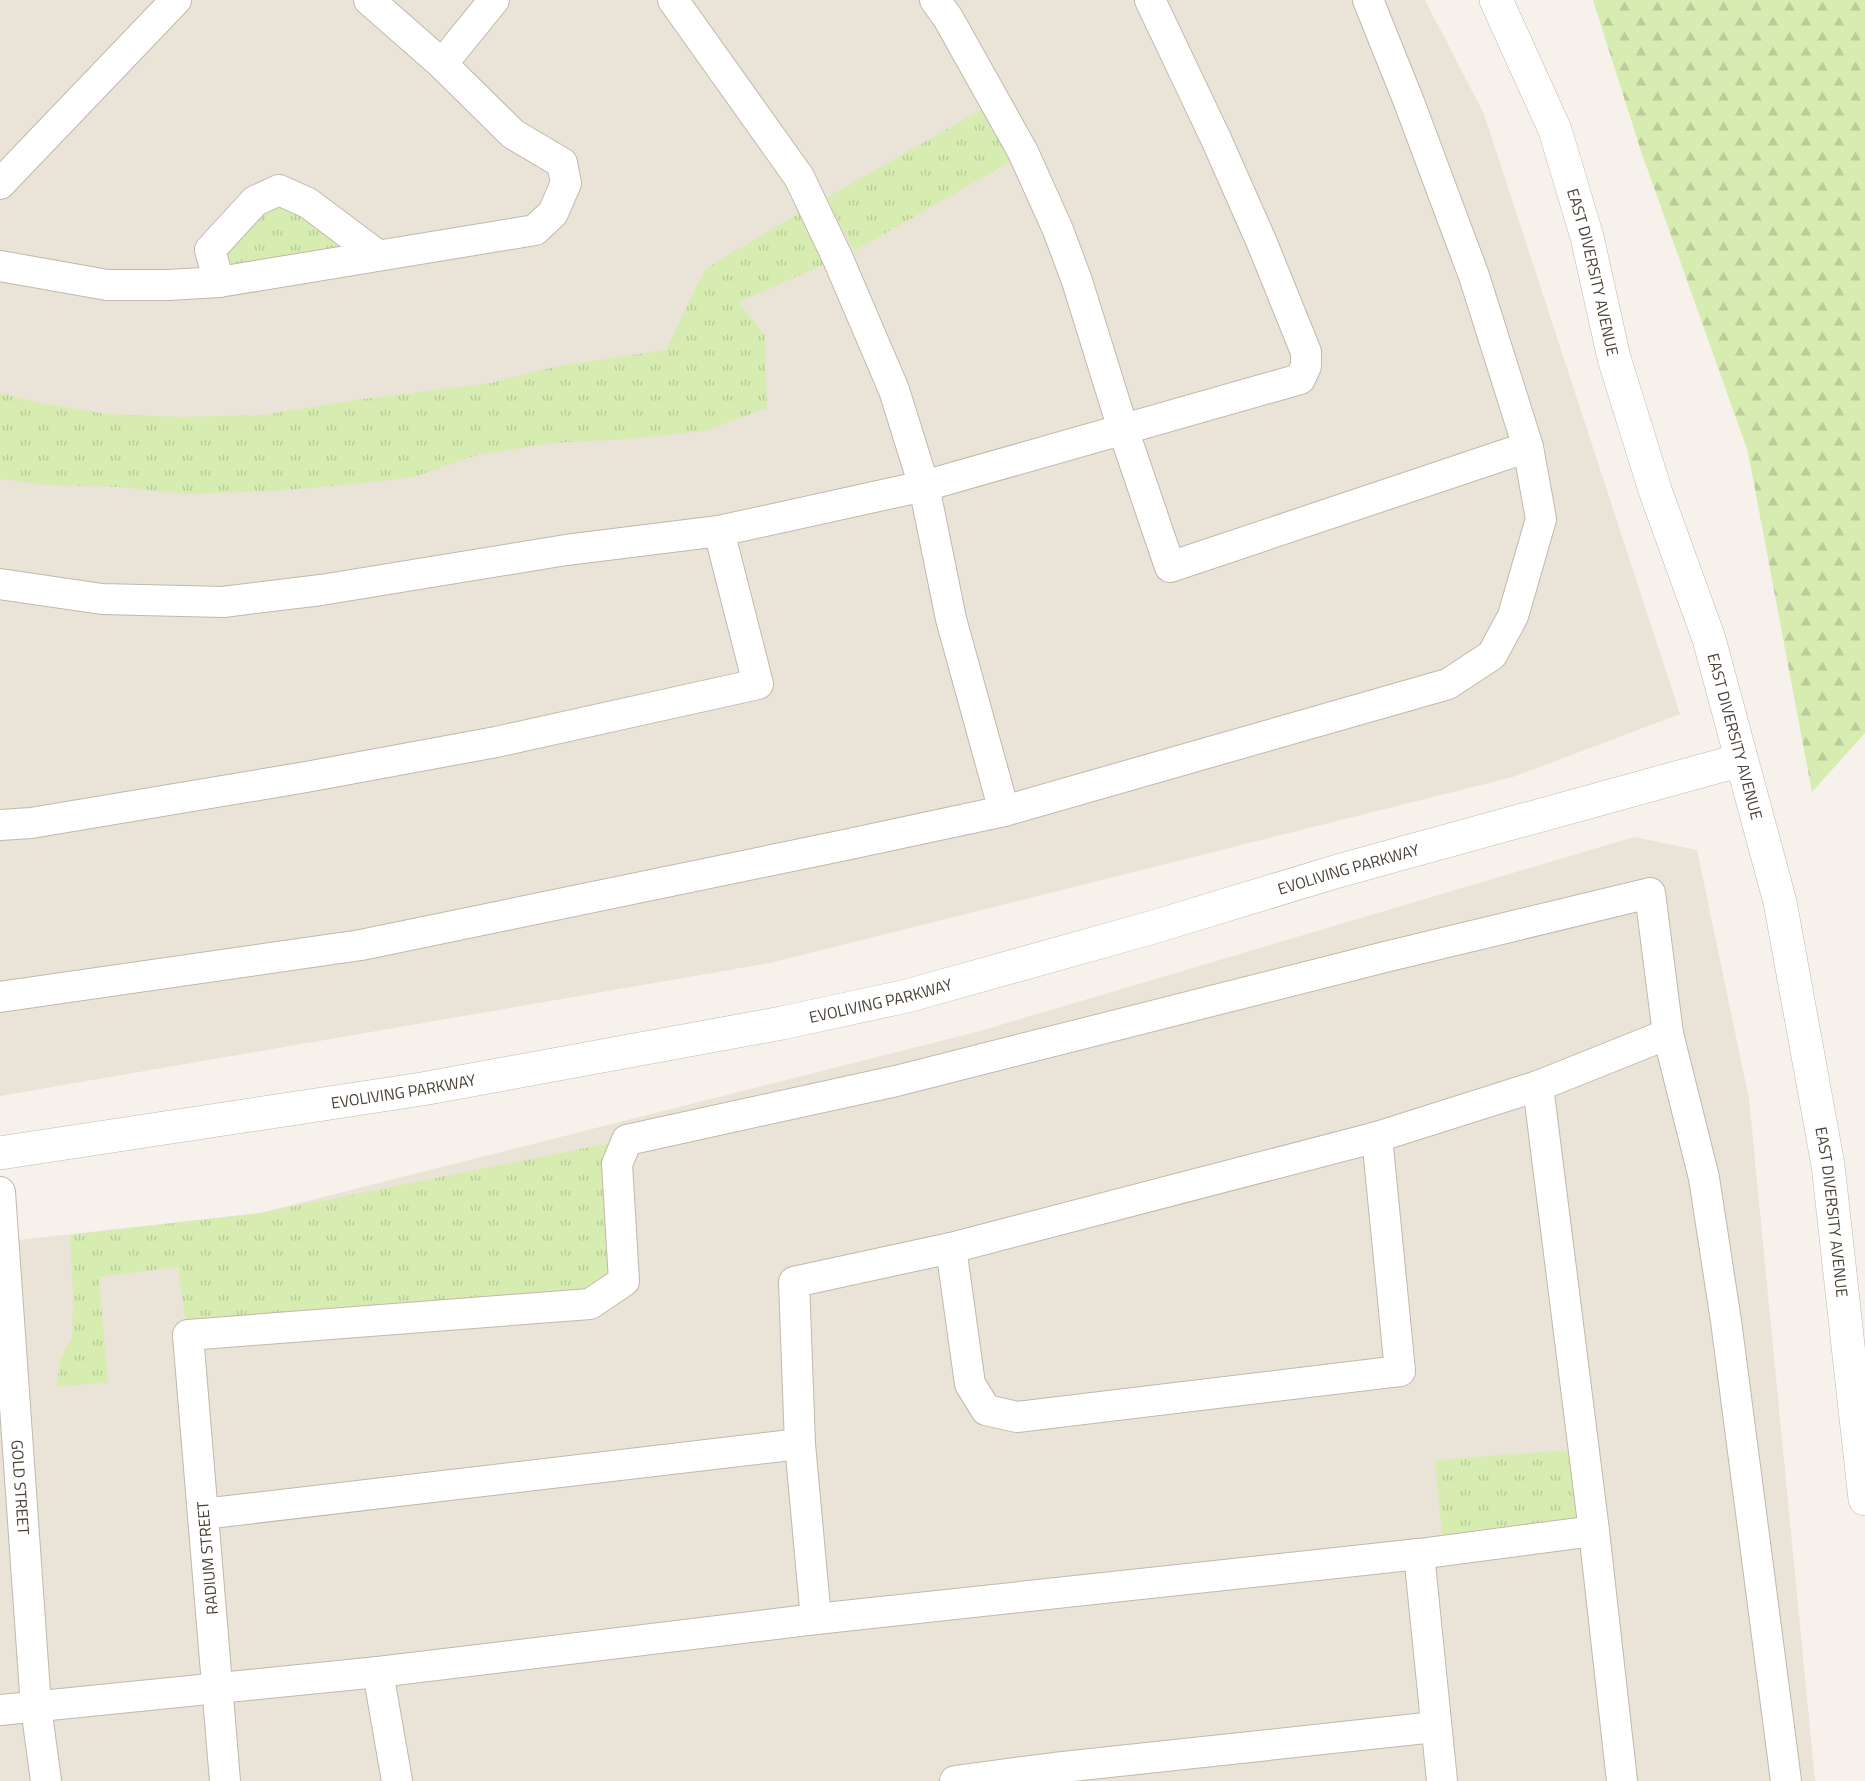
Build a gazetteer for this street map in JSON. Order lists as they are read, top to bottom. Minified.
{"streets":{"street":["EAST DIVERSITY AVENUE","EVOLIVING PARKWAY","GOLD STREET","RADIUM STREET"]},"crossings":[["EAST DIVERSITY AVENUE","EVOLIVING PARKWAY"]]}
